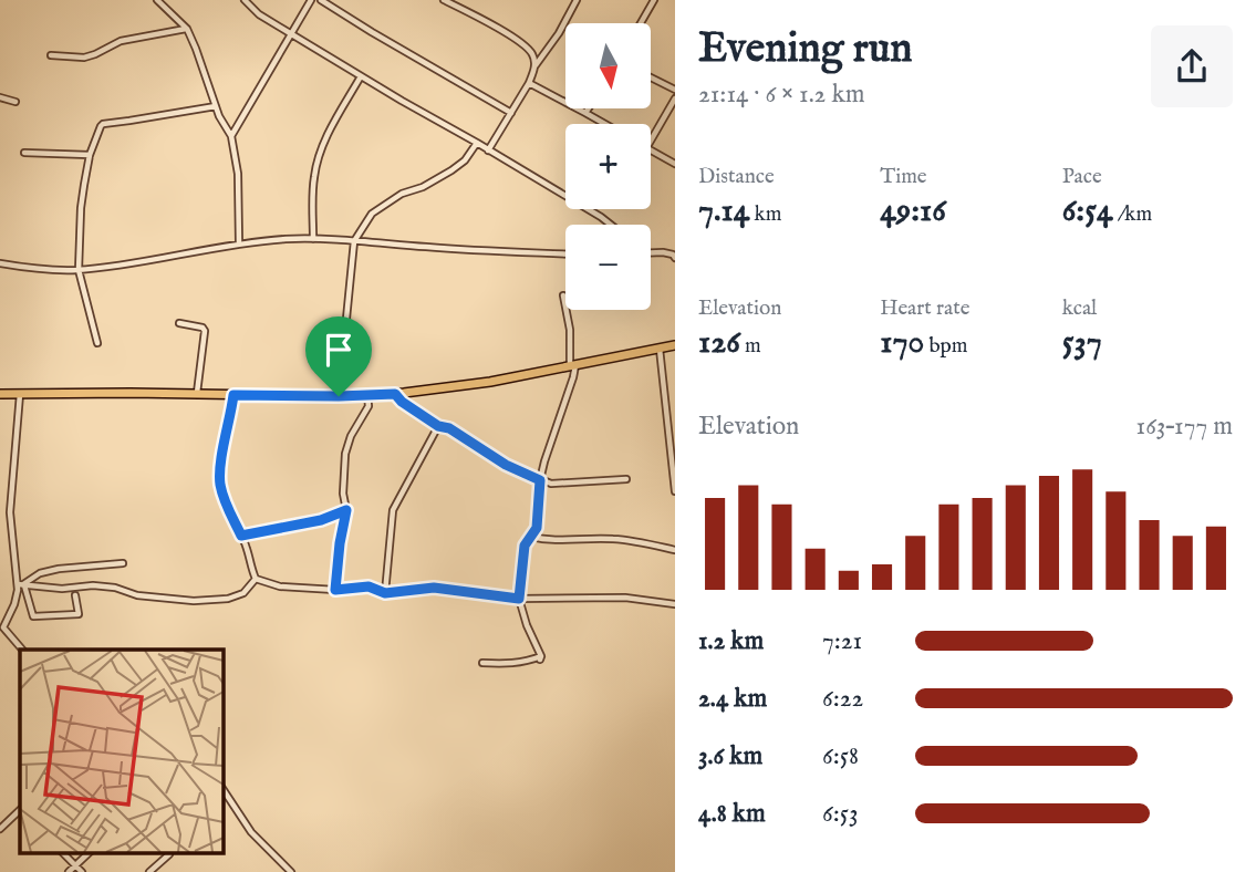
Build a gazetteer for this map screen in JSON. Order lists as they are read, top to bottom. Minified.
{"north":"bottom","page":{"heading":["Evening run","21:14 · 6 × 1.2 km"],"map_buttons":["+","−"],"stats":[["Distance","7.14 km"],["Time","49:16"],["Pace","6:54 /km"],["Elevation","126 m"],["Heart rate","170 bpm"],["kcal","537"]],"chart":["Elevation","163–177 m"],"list":[{"name":"1.2 km","note":"7:21"},{"name":"2.4 km","note":"6:22"},{"name":"3.6 km","note":"6:58"},{"name":"4.8 km","note":"6:53"}]}}
